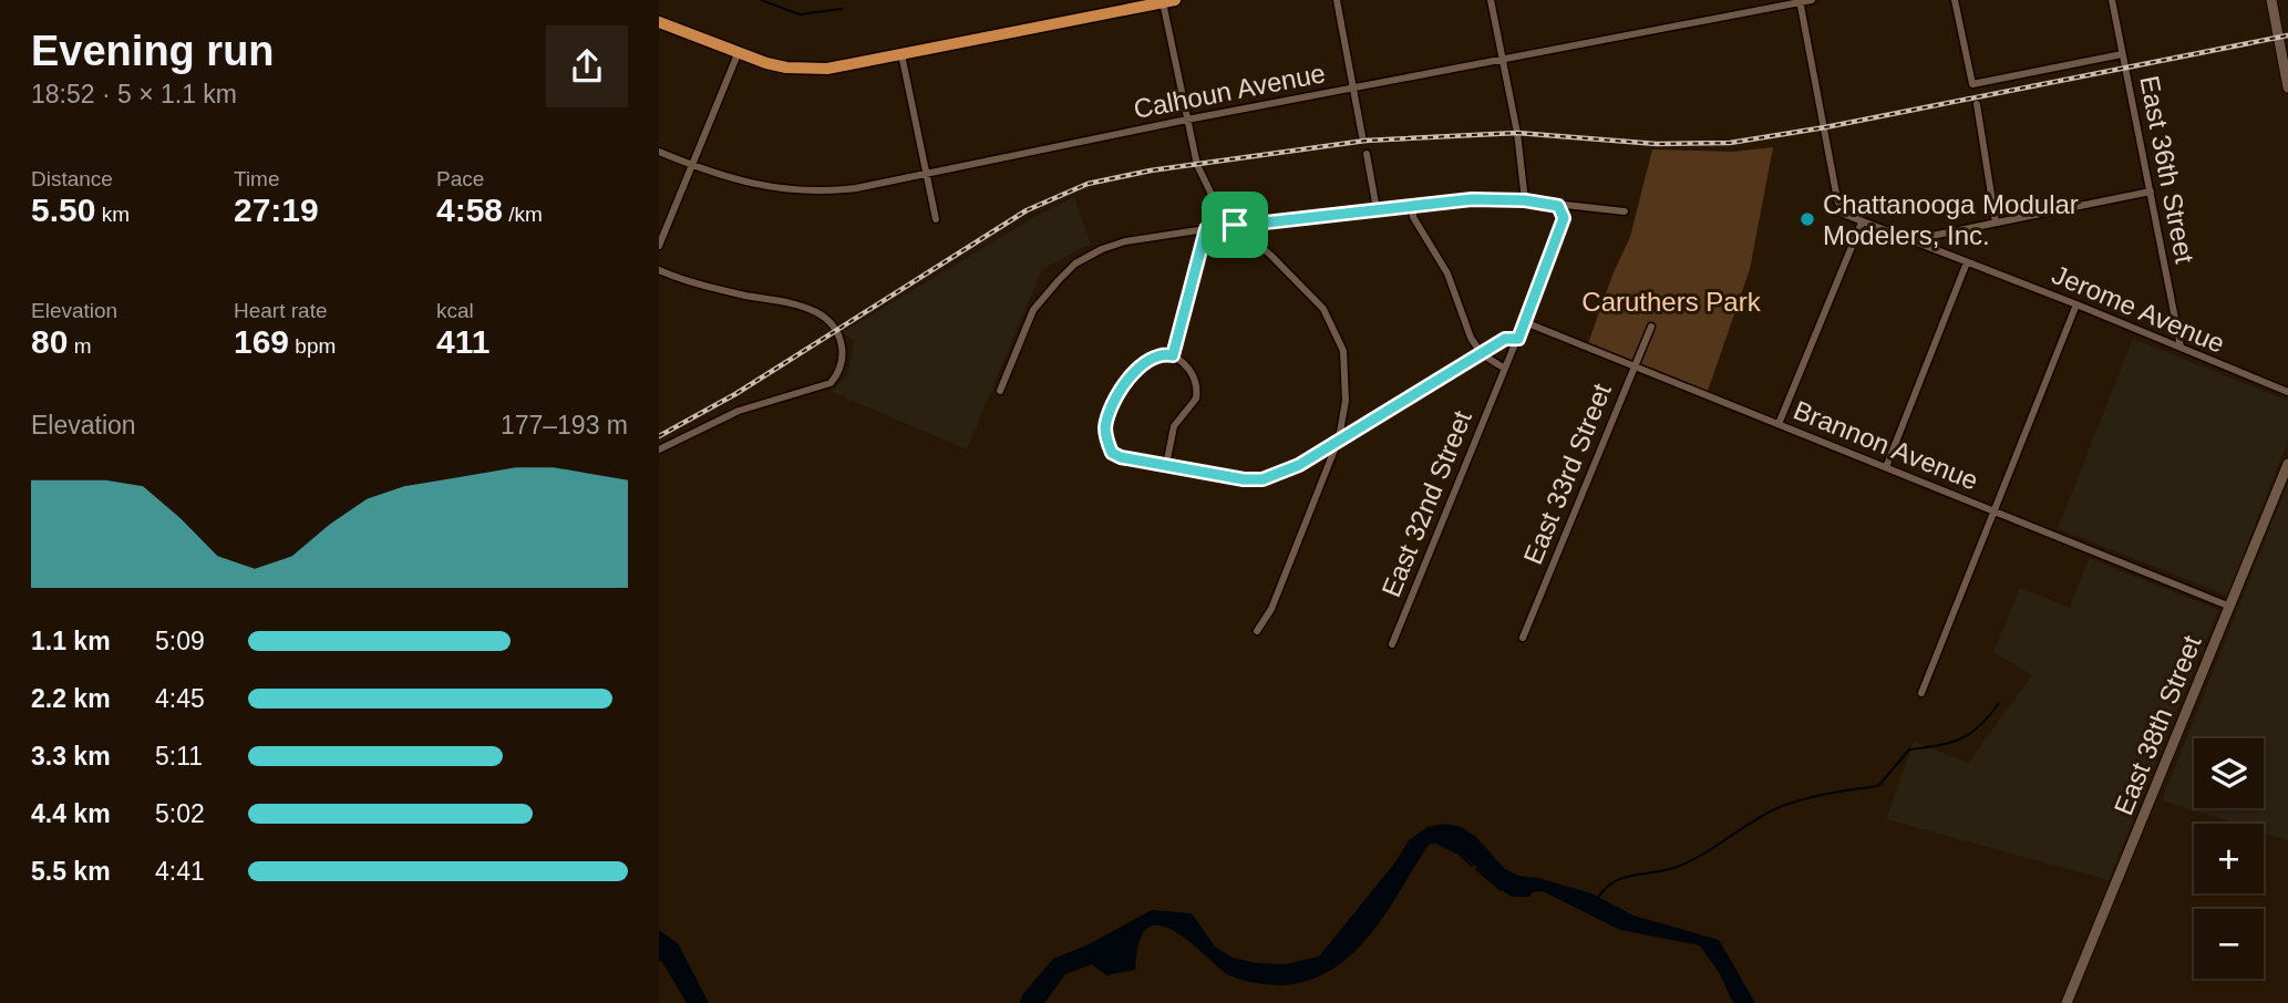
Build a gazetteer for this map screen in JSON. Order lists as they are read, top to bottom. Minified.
{"streets":{"main road":["East 38th Street"],"street":["Calhoun Avenue","East 36th Street","Jerome Avenue","Brannon Avenue","East 33rd Street","East 32nd Street"]},"crossings":[["Calhoun Avenue","Jerome Avenue"],["East 36th Street","Jerome Avenue"],["Brannon Avenue","East 33rd Street"],["Brannon Avenue","East 32nd Street"],["Brannon Avenue","East 38th Street"]],"parks":["Caruthers Park"],"places":["Chattanooga Modular Modelers, Inc."],"page":{"heading":["Evening run","18:52 · 5 × 1.1 km"],"stats":[["Distance","5.50 km"],["Time","27:19"],["Pace","4:58 /km"],["Elevation","80 m"],["Heart rate","169 bpm"],["kcal","411"]],"chart":["Elevation","177–193 m"],"list":[{"name":"1.1 km","note":"5:09"},{"name":"2.2 km","note":"4:45"},{"name":"3.3 km","note":"5:11"},{"name":"4.4 km","note":"5:02"},{"name":"5.5 km","note":"4:41"}],"map_buttons":["+","−"]}}
